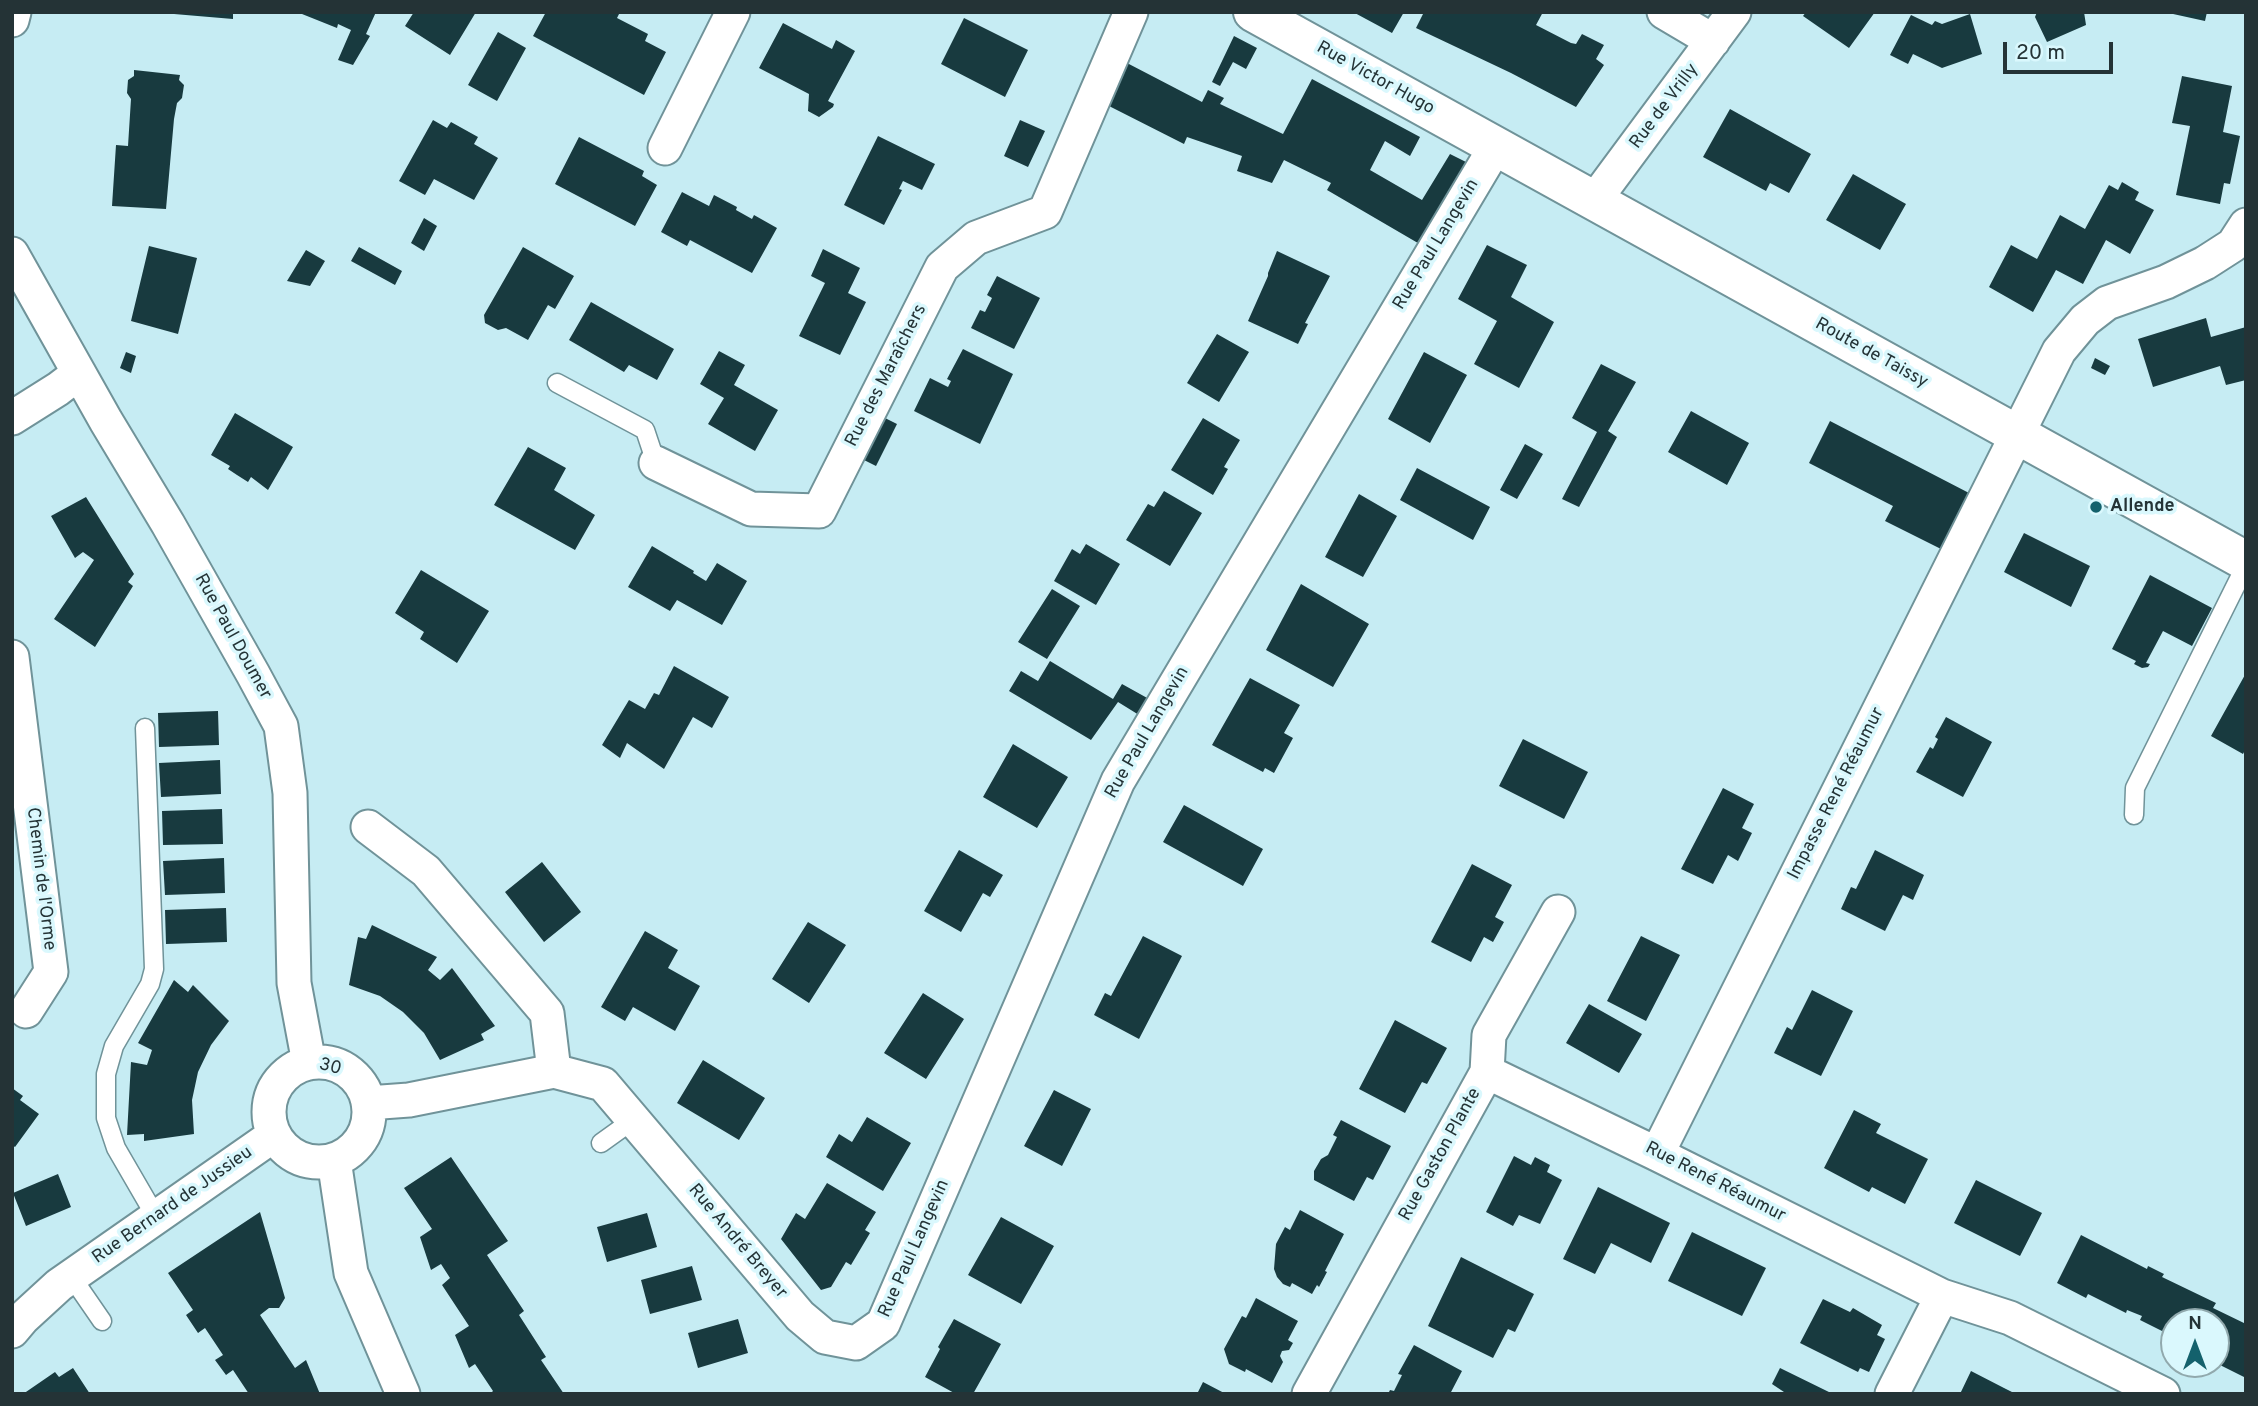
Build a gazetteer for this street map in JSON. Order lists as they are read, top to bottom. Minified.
{"streets":{"street":["Rue Victor Hugo","Rue de Vrilly","Rue Paul Langevin","Route de Taissy","Rue des Maraîchers","Rue Paul Doumer","Impasse René Réaumur","Chemin de l'Orme","30","Rue Gaston Plante","Rue René Réaumur","Rue Bernard de Jussieu","Rue André Breyer"]},"crossings":[["Rue Victor Hugo","Rue Paul Langevin"],["Rue Victor Hugo","Route de Taissy"],["Rue de Vrilly","Route de Taissy"],["Rue Paul Langevin","Route de Taissy"],["Rue Paul Langevin","Rue André Breyer"],["Route de Taissy","Impasse René Réaumur"],["Rue Paul Doumer","30"],["Rue Paul Doumer","Rue Bernard de Jussieu"],["Rue Paul Doumer","Rue André Breyer"],["Impasse René Réaumur","Rue René Réaumur"],["30","Rue Bernard de Jussieu"],["30","Rue André Breyer"],["Rue Gaston Plante","Rue René Réaumur"],["Rue Bernard de Jussieu","Rue André Breyer"]],"places":["Allende"],"scale_bar":"20 m","north":"top"}
